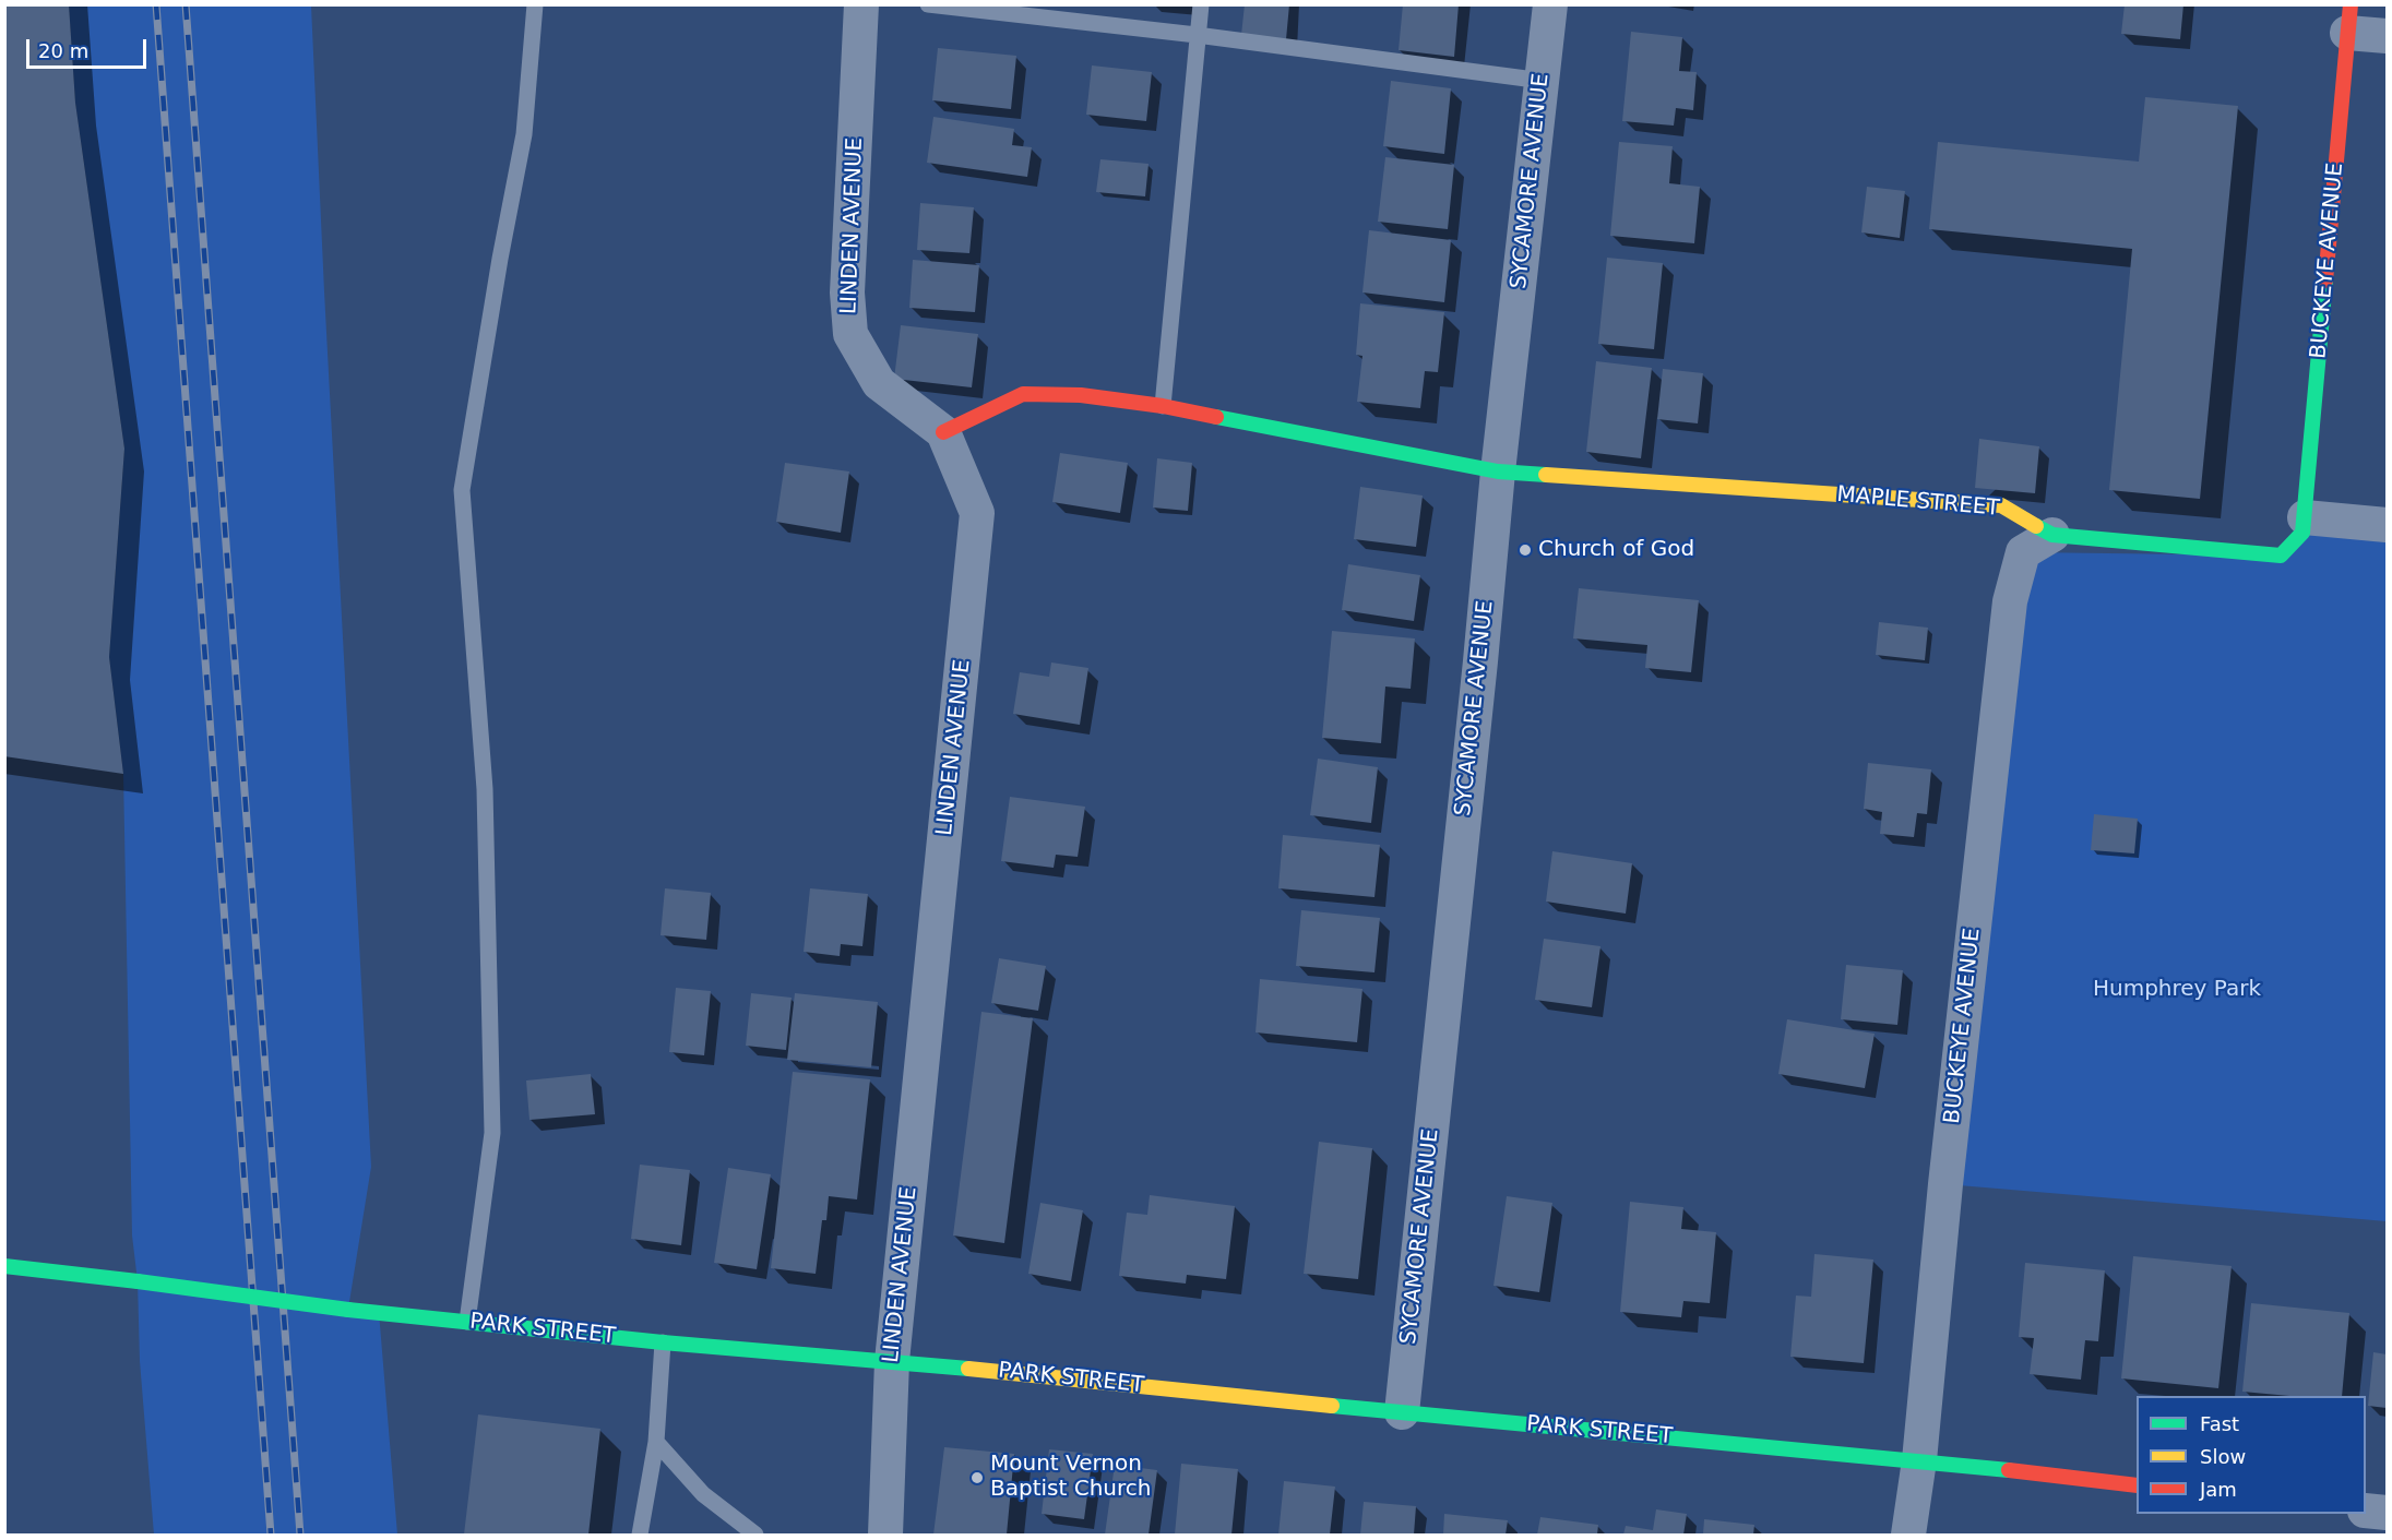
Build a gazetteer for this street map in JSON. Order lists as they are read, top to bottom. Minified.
{"streets":{"street":["SYCAMORE AVENUE","LINDEN AVENUE","BUCKEYE AVENUE","MAPLE STREET","PARK STREET"]},"crossings":[["SYCAMORE AVENUE","MAPLE STREET"],["SYCAMORE AVENUE","PARK STREET"],["LINDEN AVENUE","MAPLE STREET"],["LINDEN AVENUE","PARK STREET"],["BUCKEYE AVENUE","MAPLE STREET"],["BUCKEYE AVENUE","PARK STREET"]],"parks":["Humphrey Park"],"places":["Church of God","Mount Vernon Baptist Church"],"legend":["Fast","Slow","Jam"],"scale_bar":"20 m"}
